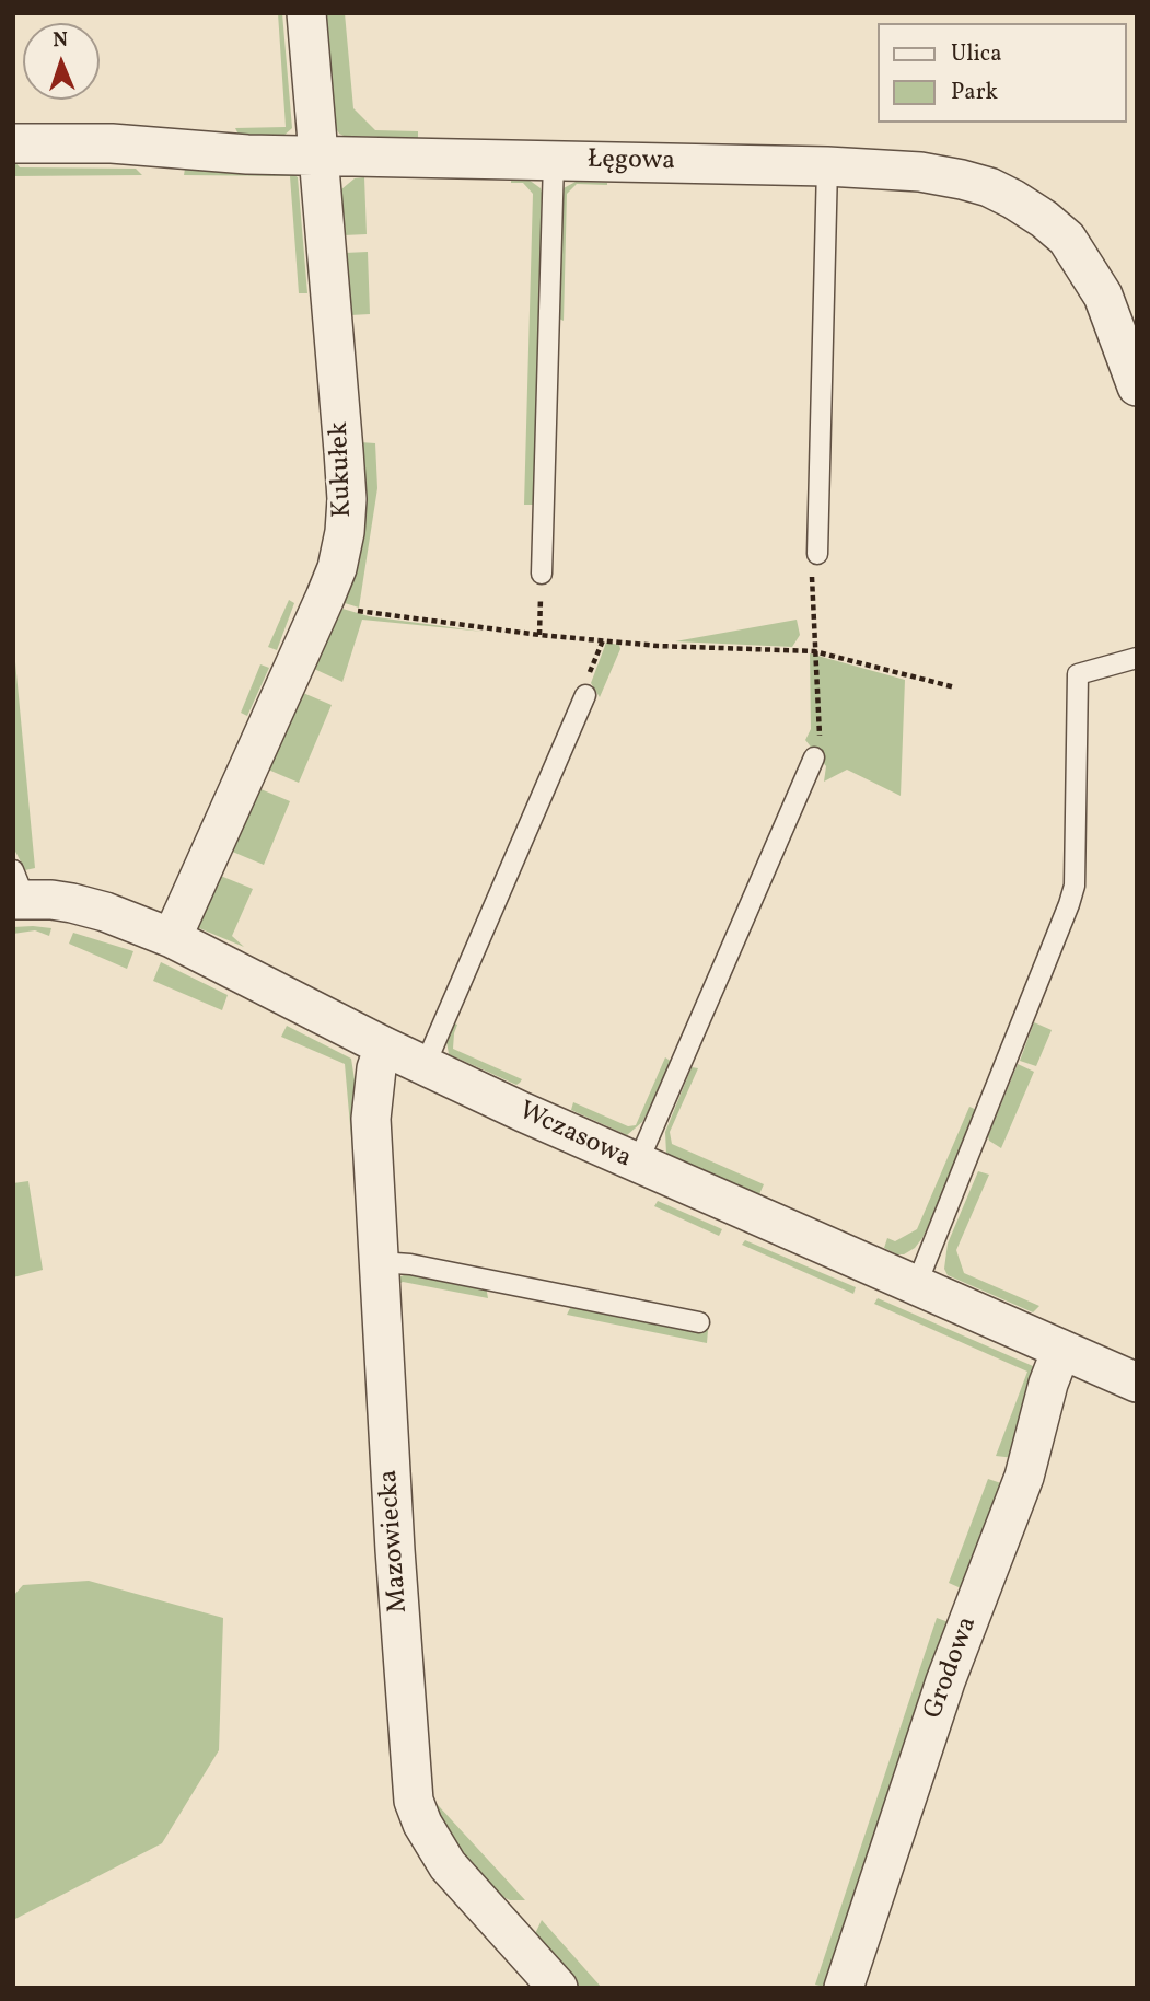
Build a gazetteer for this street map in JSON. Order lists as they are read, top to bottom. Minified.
{"streets":{"street":["Łęgowa","Kukułek","Wczasowa","Mazowiecka","Grodowa"]},"crossings":[["Łęgowa","Kukułek"],["Kukułek","Wczasowa"],["Wczasowa","Mazowiecka"],["Wczasowa","Grodowa"]],"legend":["Ulica","Park"],"north":"top"}
